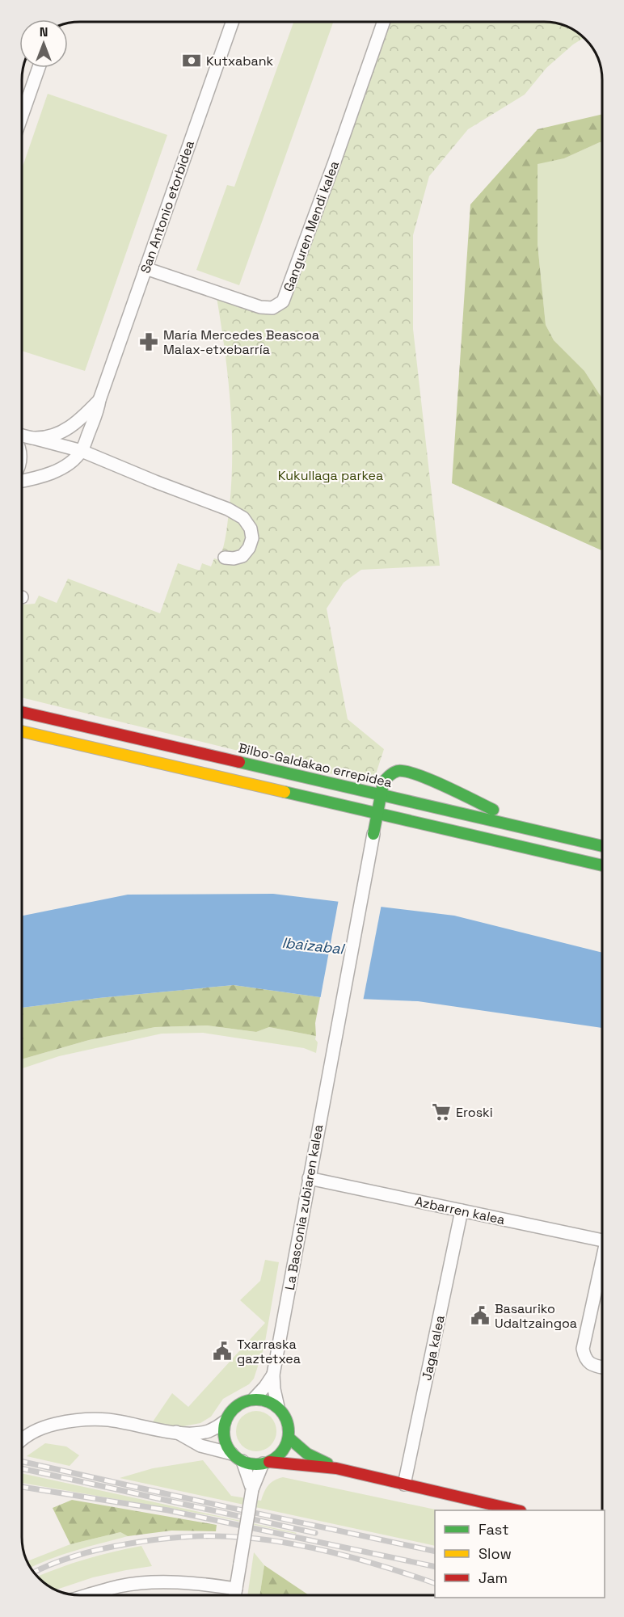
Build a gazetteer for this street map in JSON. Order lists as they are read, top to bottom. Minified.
{"streets":{"main road":["Bilbo-Galdakao errepidea"],"street":["San Antonio etorbidea","Ganguren Mendi kalea","La Basconia zubiaren kalea","Azbarren kalea","Jaga kalea"]},"crossings":[["San Antonio etorbidea","Ganguren Mendi kalea"],["La Basconia zubiaren kalea","Azbarren kalea"],["Azbarren kalea","Jaga kalea"]],"water":["Ibaizabal"],"parks":["Kukullaga parkea"],"places":{"bank":["Kutxabank"],"pharmacy":["María Mercedes Beascoa Malax-etxebarría"],"supermarket":["Eroski"],"public building":["Basauriko Udaltzaingoa","Txarraska gaztetxea"]},"legend":["Fast","Slow","Jam"],"north":"top"}
